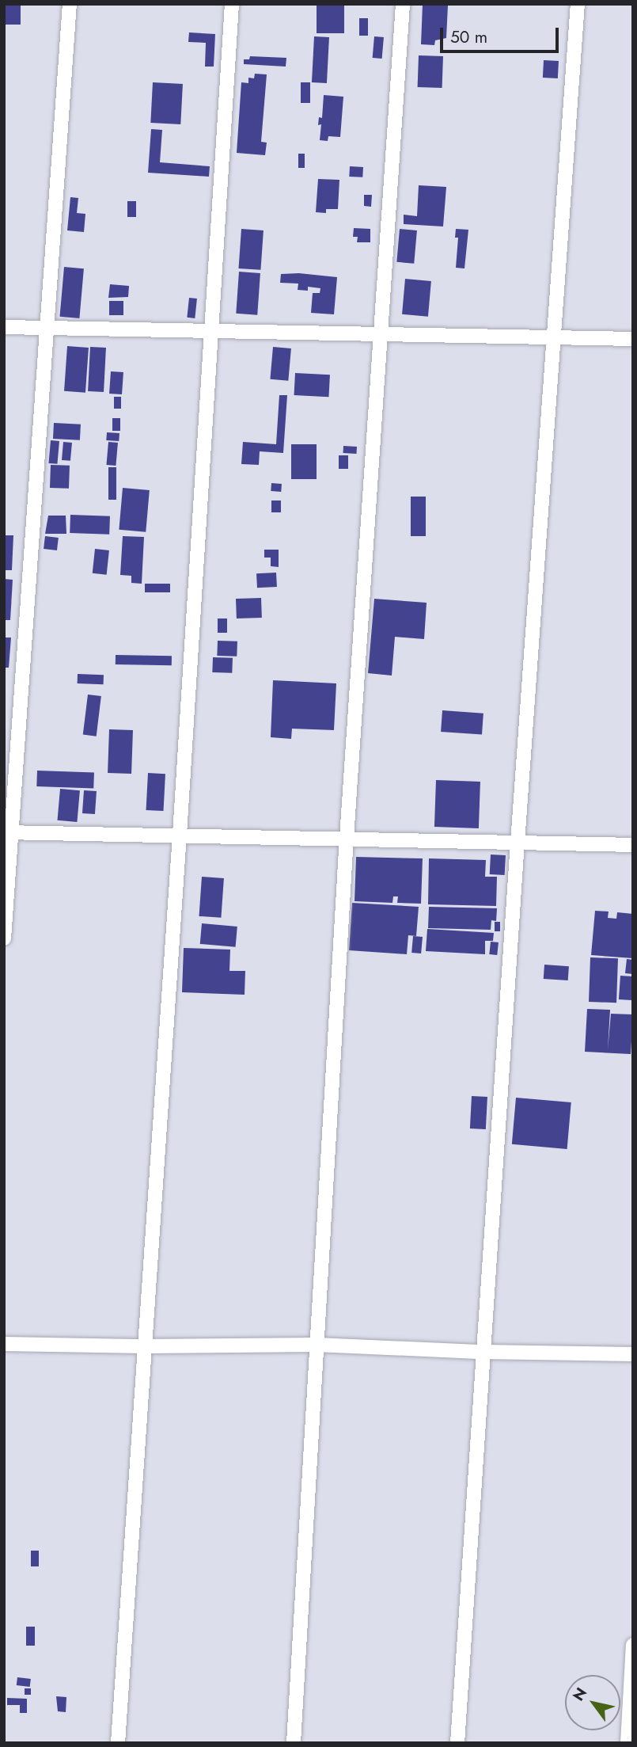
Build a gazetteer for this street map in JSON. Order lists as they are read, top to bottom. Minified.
{"scale_bar":"50 m","north":"top left"}
